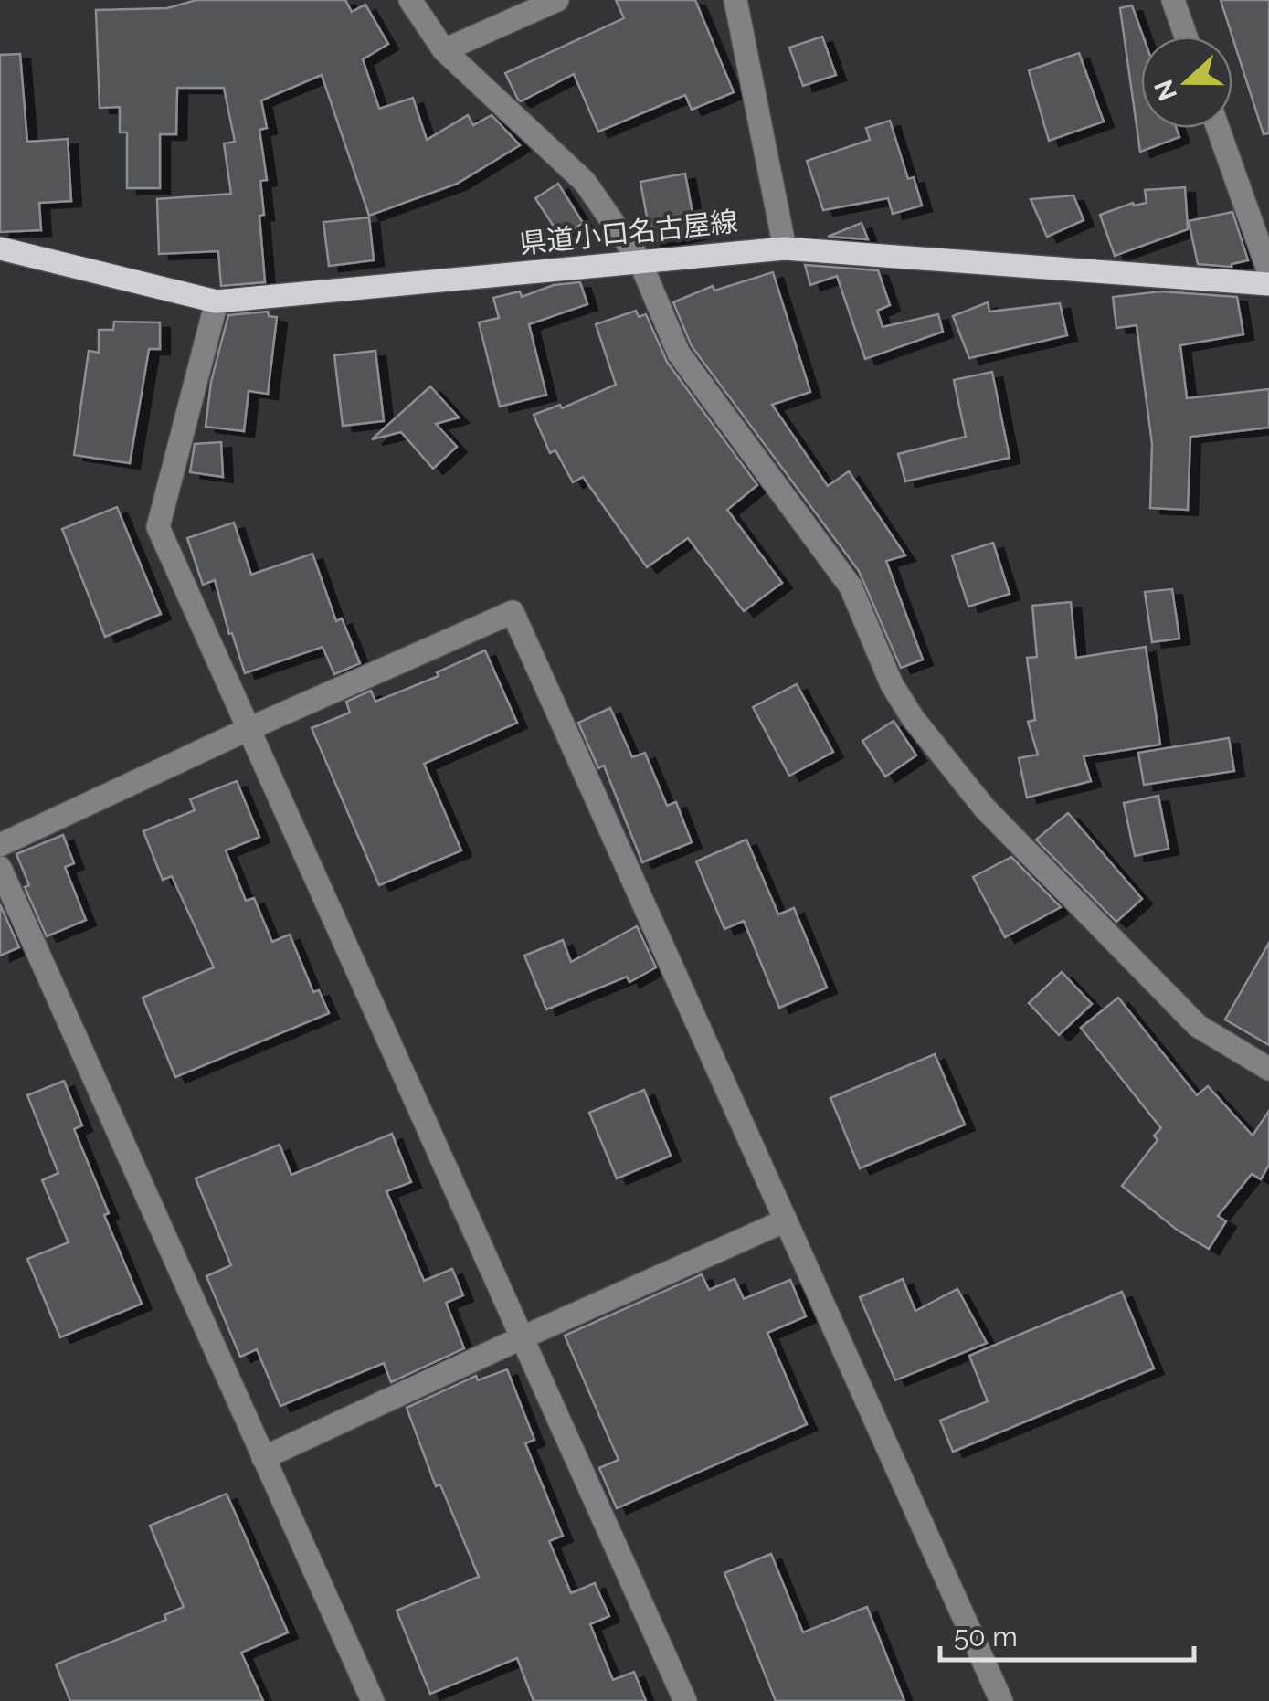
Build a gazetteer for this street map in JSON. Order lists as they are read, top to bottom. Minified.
{"streets":{"main road":["県道小口名古屋線"]},"scale_bar":"50 m","north":"left"}
